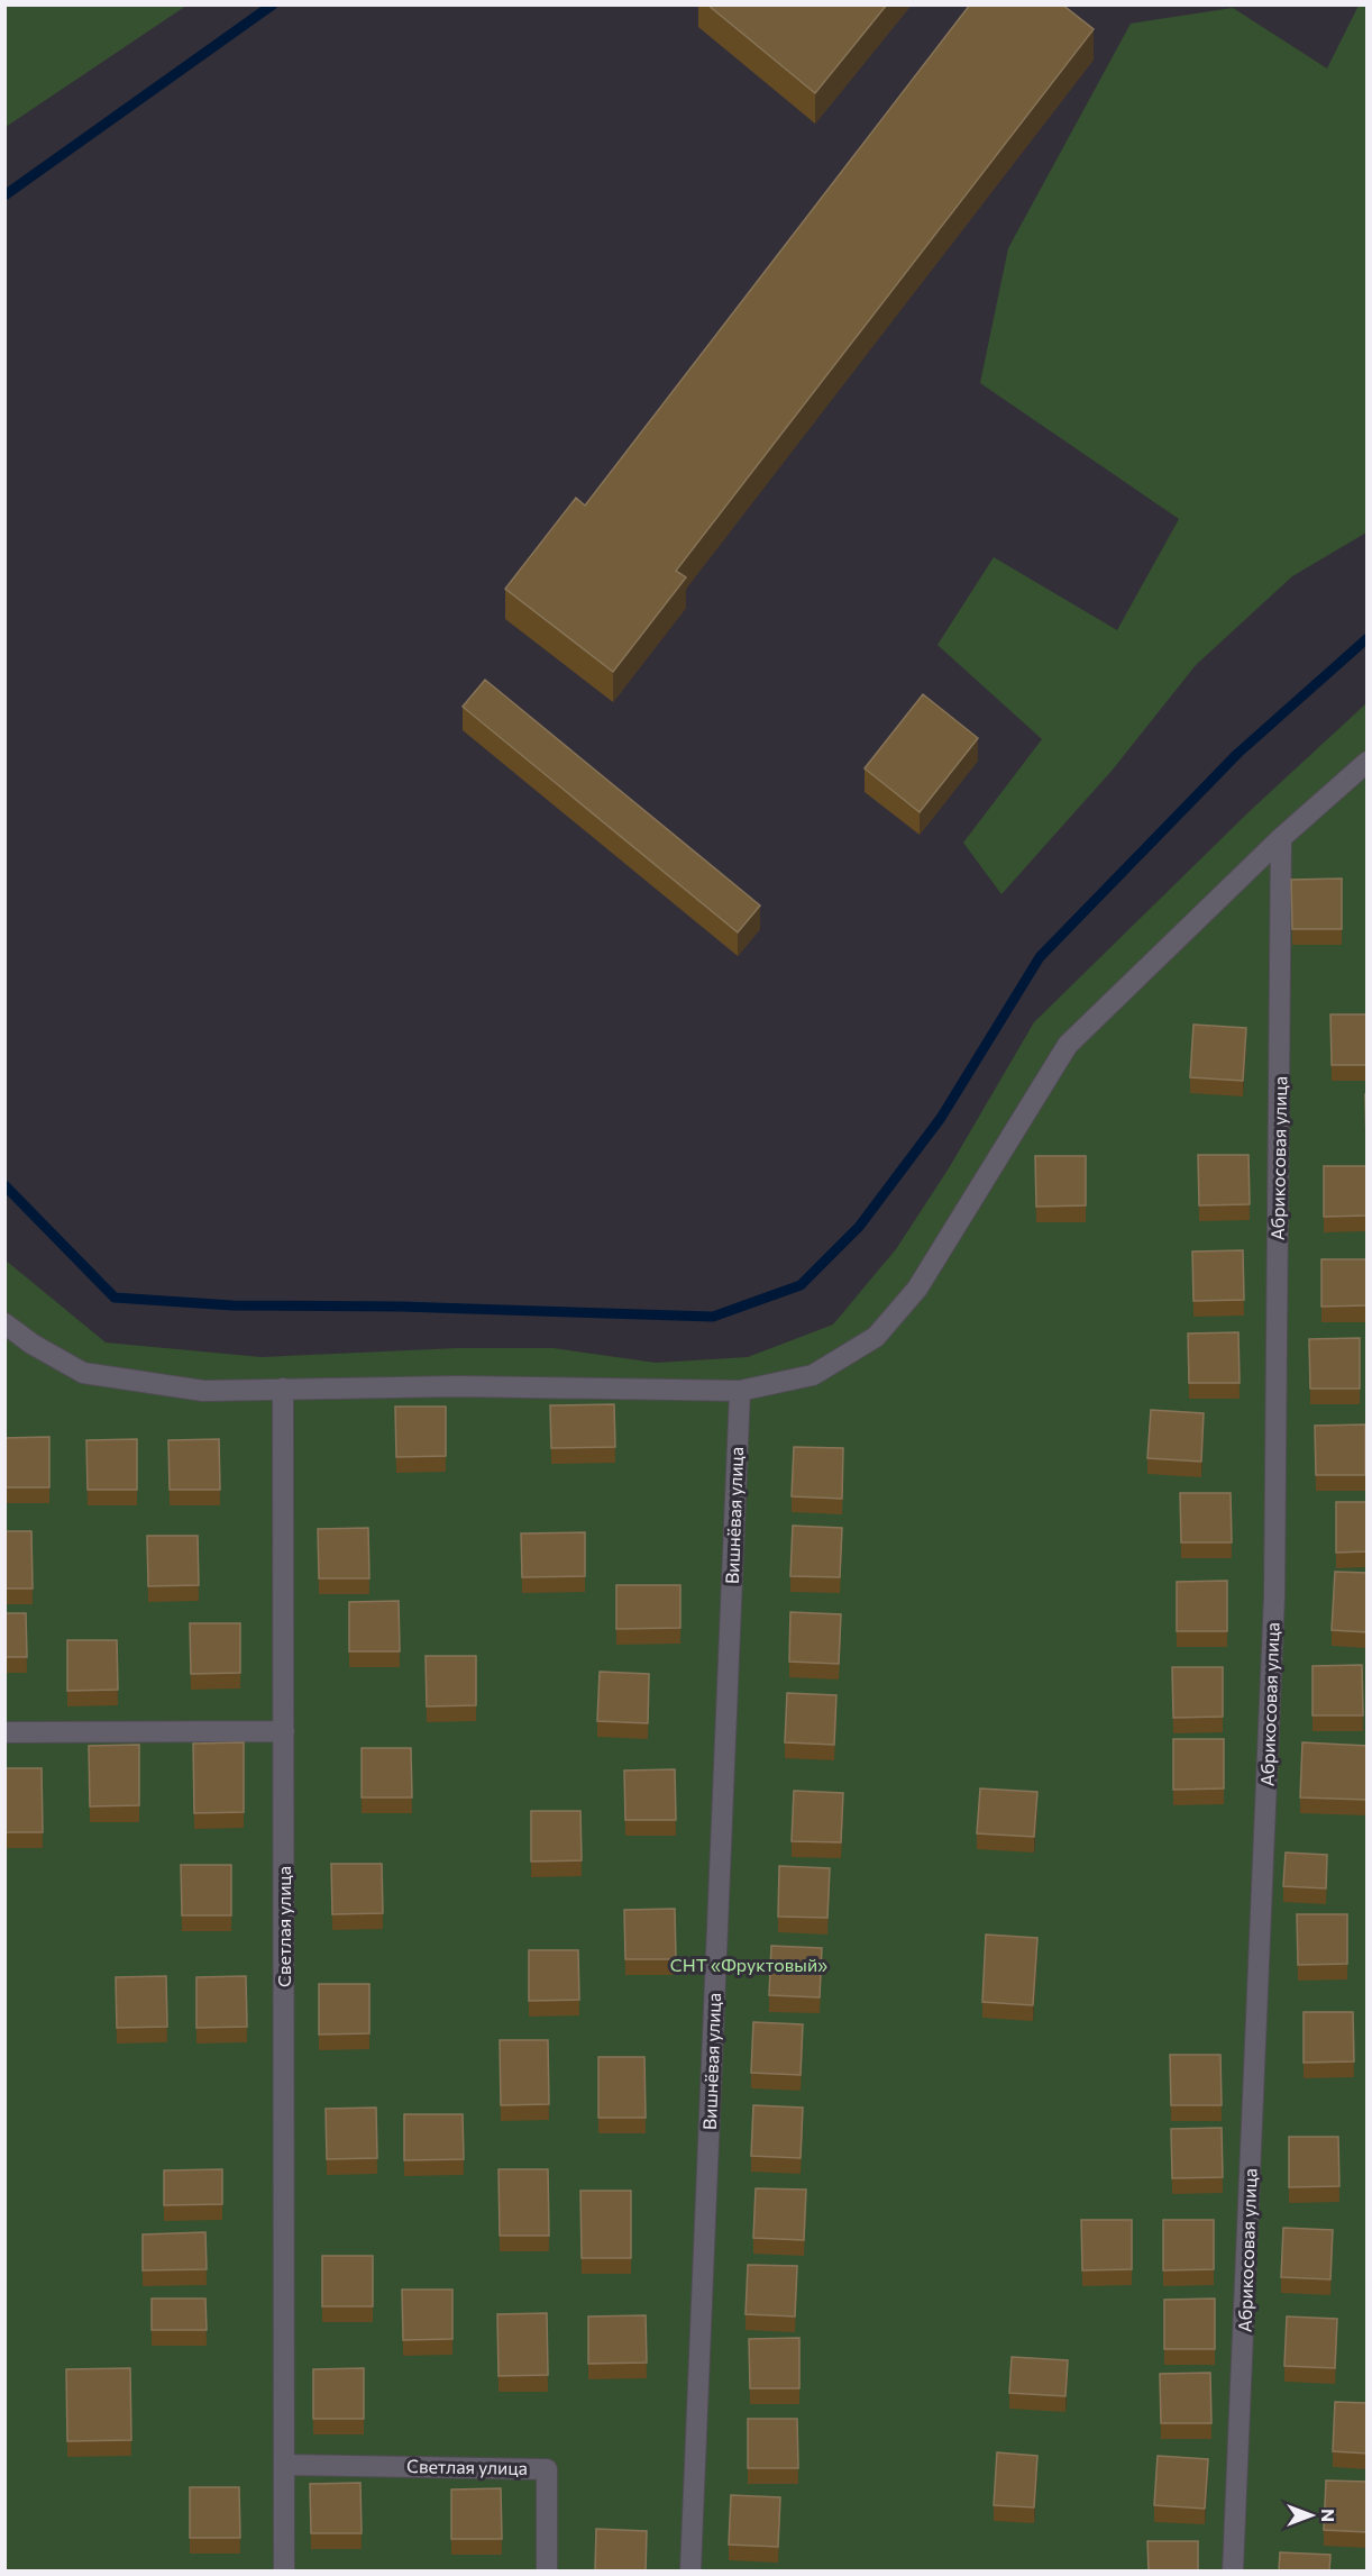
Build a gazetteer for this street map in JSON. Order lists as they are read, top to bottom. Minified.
{"streets":{"street":["Абрикосовая улица","Вишнёвая улица","Светлая улица"]},"parks":["СНТ «Фруктовый»"],"north":"right"}
